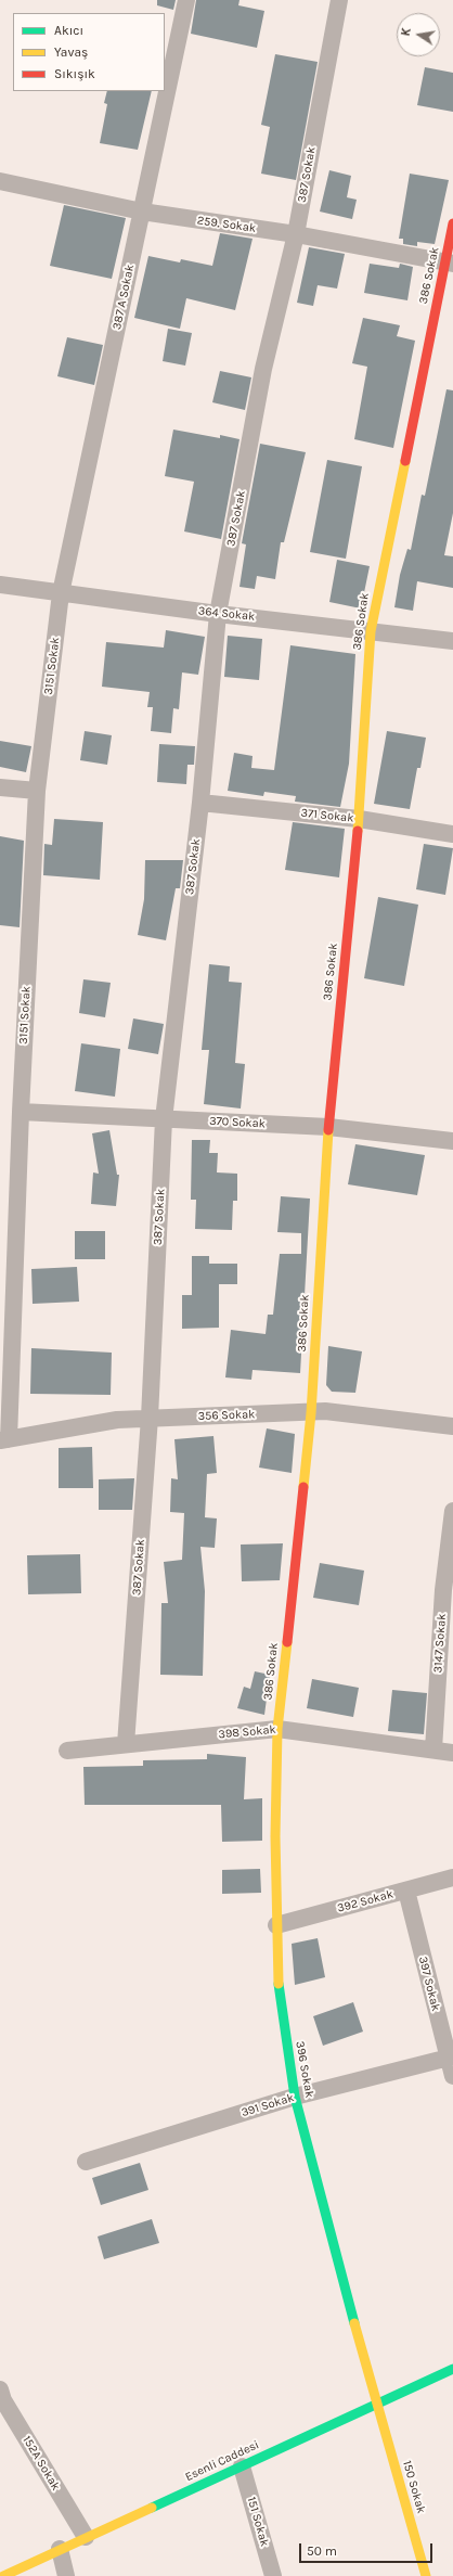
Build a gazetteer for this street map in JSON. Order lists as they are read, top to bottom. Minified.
{"streets":{"street":["387 Sokak","259. Sokak","386 Sokak","387 A Sokak","364 Sokak","3151 Sokak","371 Sokak","370 Sokak","356 Sokak","3147 Sokak","398 Sokak","392 Sokak","397 Sokak","396 Sokak","391 Sokak","Esenli Caddesi","152A Sokak","150 Sokak","151 Sokak"]},"crossings":[["387 Sokak","259. Sokak"],["387 Sokak","364 Sokak"],["387 Sokak","371 Sokak"],["387 Sokak","370 Sokak"],["387 Sokak","356 Sokak"],["387 Sokak","398 Sokak"],["259. Sokak","386 Sokak"],["259. Sokak","387 A Sokak"],["386 Sokak","364 Sokak"],["386 Sokak","371 Sokak"],["386 Sokak","370 Sokak"],["386 Sokak","356 Sokak"],["386 Sokak","398 Sokak"],["386 Sokak","396 Sokak"],["387 A Sokak","364 Sokak"],["387 A Sokak","3151 Sokak"],["364 Sokak","3151 Sokak"],["3151 Sokak","370 Sokak"],["3151 Sokak","356 Sokak"],["3147 Sokak","398 Sokak"],["398 Sokak","396 Sokak"],["392 Sokak","397 Sokak"],["392 Sokak","396 Sokak"],["397 Sokak","391 Sokak"],["396 Sokak","391 Sokak"],["396 Sokak","Esenli Caddesi"],["396 Sokak","150 Sokak"],["Esenli Caddesi","152A Sokak"],["Esenli Caddesi","150 Sokak"],["Esenli Caddesi","151 Sokak"]],"legend":["Akıcı","Yavaş","Sıkışık"],"scale_bar":"50 m","north":"left"}
